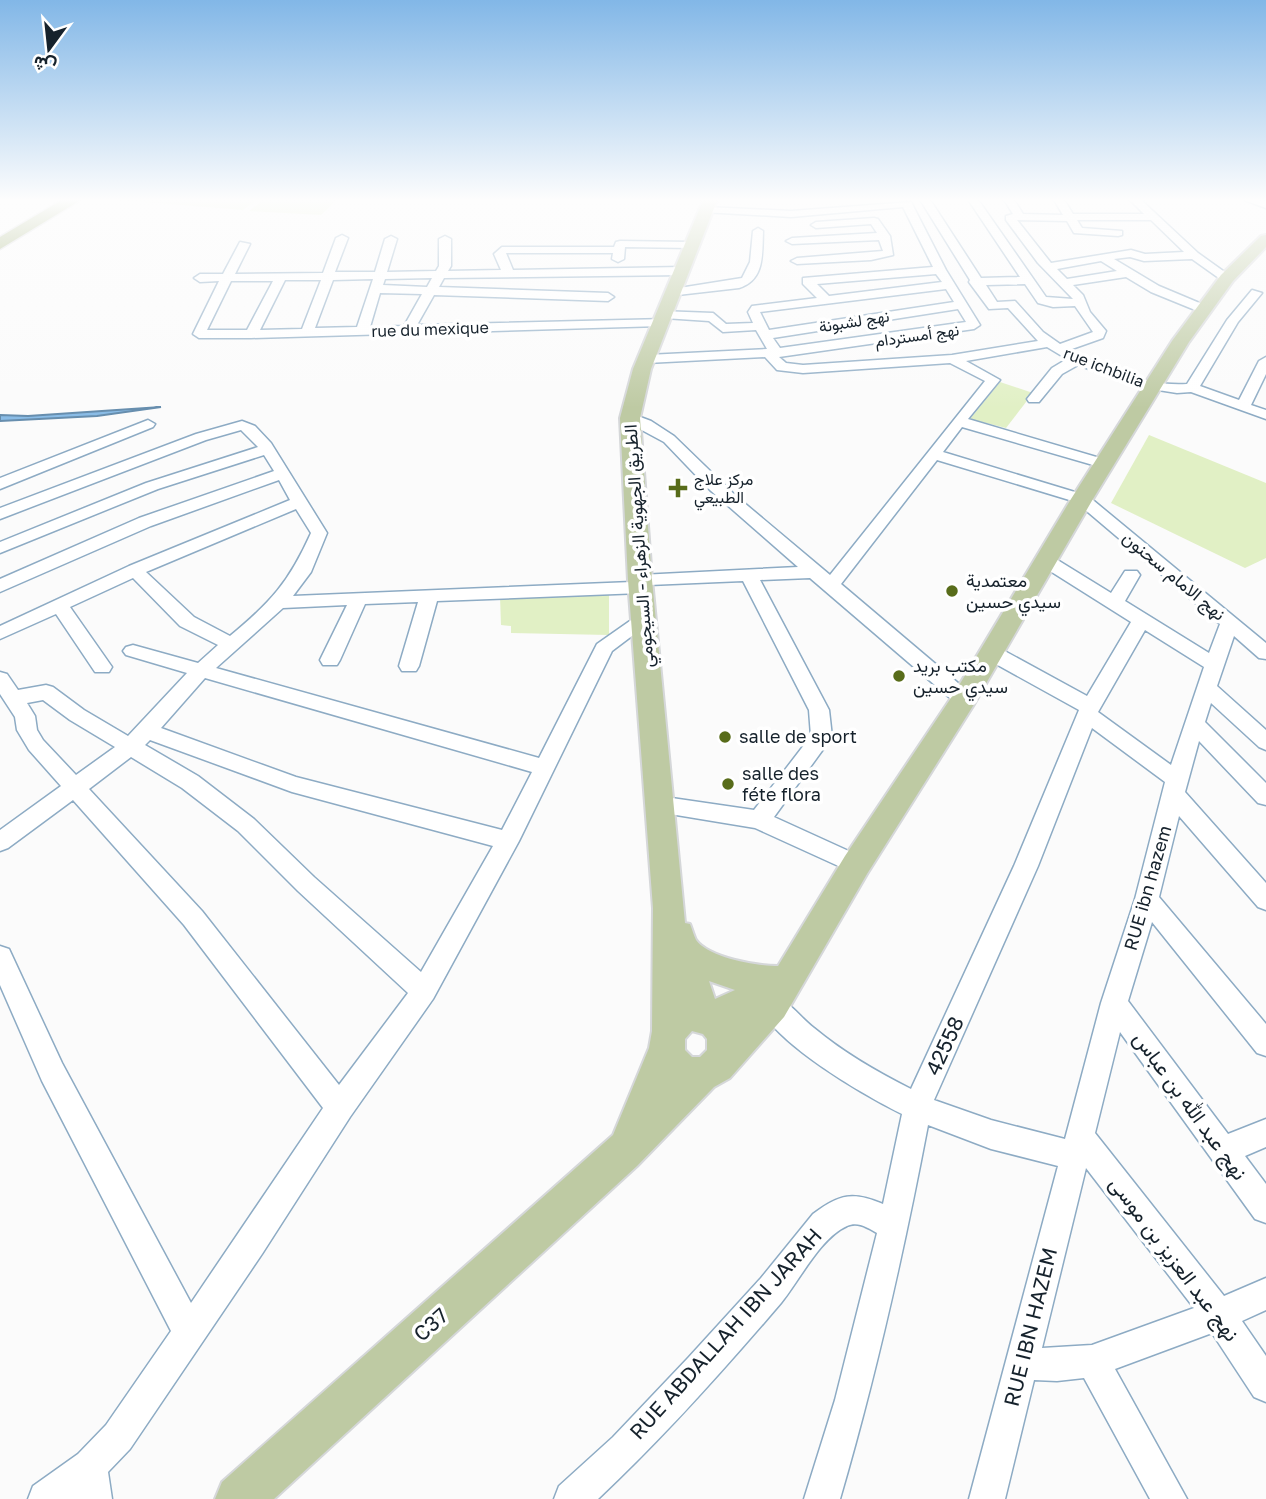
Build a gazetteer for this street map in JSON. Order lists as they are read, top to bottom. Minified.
{"streets":{"main road":["الطريق الجهوية الزهراء - السيجومي","C37"],"street":["نهج لشبونة","rue du mexique","نهج أمستردام","rue ichbilia","نهج الامام سحنون","RUE ibn hazem","42558","نهج عبد الله بن عباس","نهج عبد العزيز بن موسى","RUE IBN HAZEM","RUE ABDALLAH IBN JARAH"]},"crossings":[["نهج لشبونة","rue du mexique"],["نهج لشبونة","نهج أمستردام"],["نهج لشبونة","الطريق الجهوية الزهراء - السيجومي"],["rue du mexique","الطريق الجهوية الزهراء - السيجومي"],["rue ichbilia","C37"],["نهج الامام سحنون","RUE ibn hazem"],["نهج الامام سحنون","C37"],["RUE ibn hazem","نهج عبد الله بن عباس"],["RUE ibn hazem","نهج عبد العزيز بن موسى"],["RUE ibn hazem","RUE IBN HAZEM"],["42558","RUE ABDALLAH IBN JARAH"],["نهج عبد العزيز بن موسى","RUE IBN HAZEM"]],"places":{"health":["مركز علاج الطبيعي"],"other":["معتمدية سيدي حسين","مكتب بريد سيدي حسين","salle de sport","salle des féte flora"]},"north":"bottom"}
